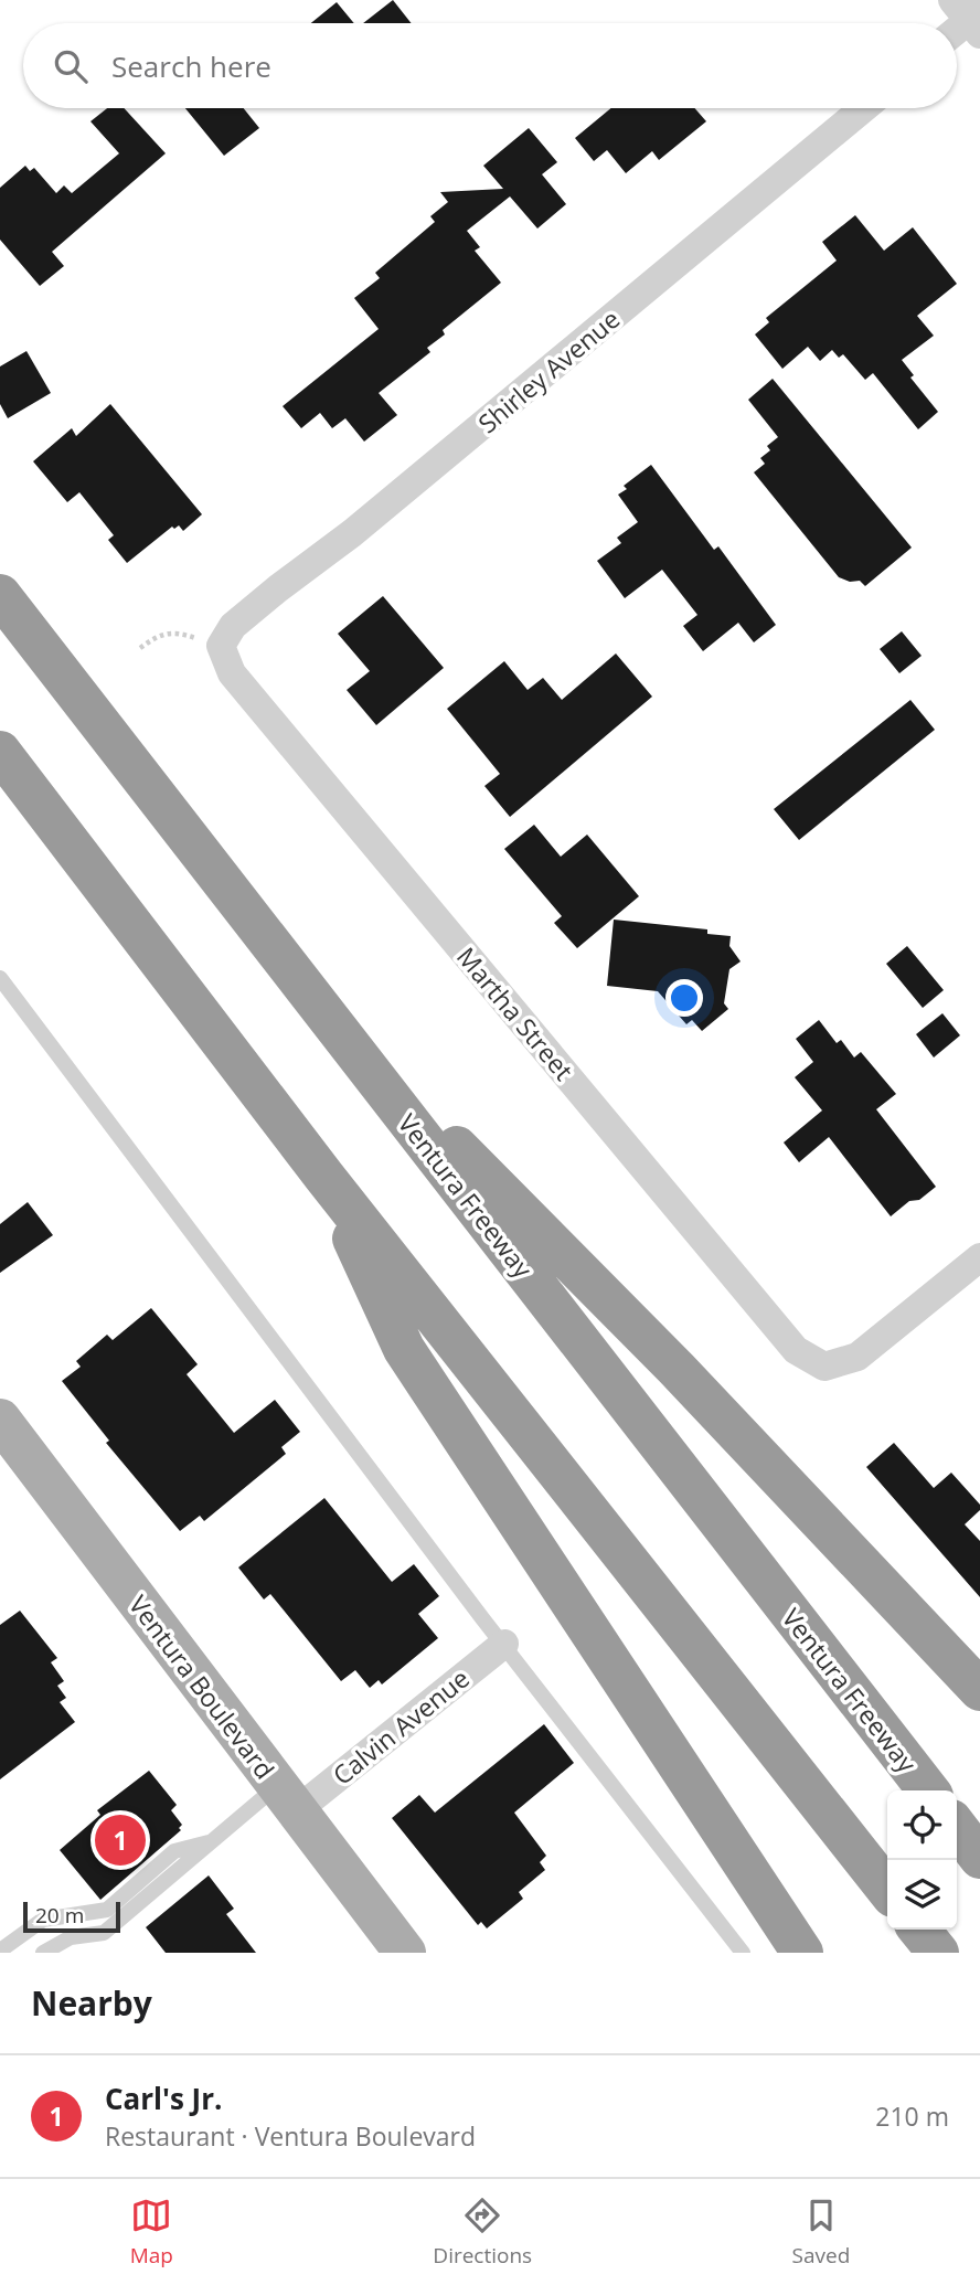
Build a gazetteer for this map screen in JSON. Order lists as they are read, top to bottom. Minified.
{"streets":{"highway":["Ventura Freeway"],"main road":["Ventura Boulevard"],"street":["Shirley Avenue","Martha Street","Calvin Avenue"]},"crossings":[["Shirley Avenue","Martha Street"],["Ventura Boulevard","Calvin Avenue"]],"scale_bar":"20 m","page":{"search":"Search here","pins":"1","scale":"20 m","heading":"Nearby","list":[{"mark":"1","name":"Carl's Jr.","note":"Restaurant · Ventura Boulevard","value":"210 m"}],"nav":["Map","Directions","Saved"]}}
